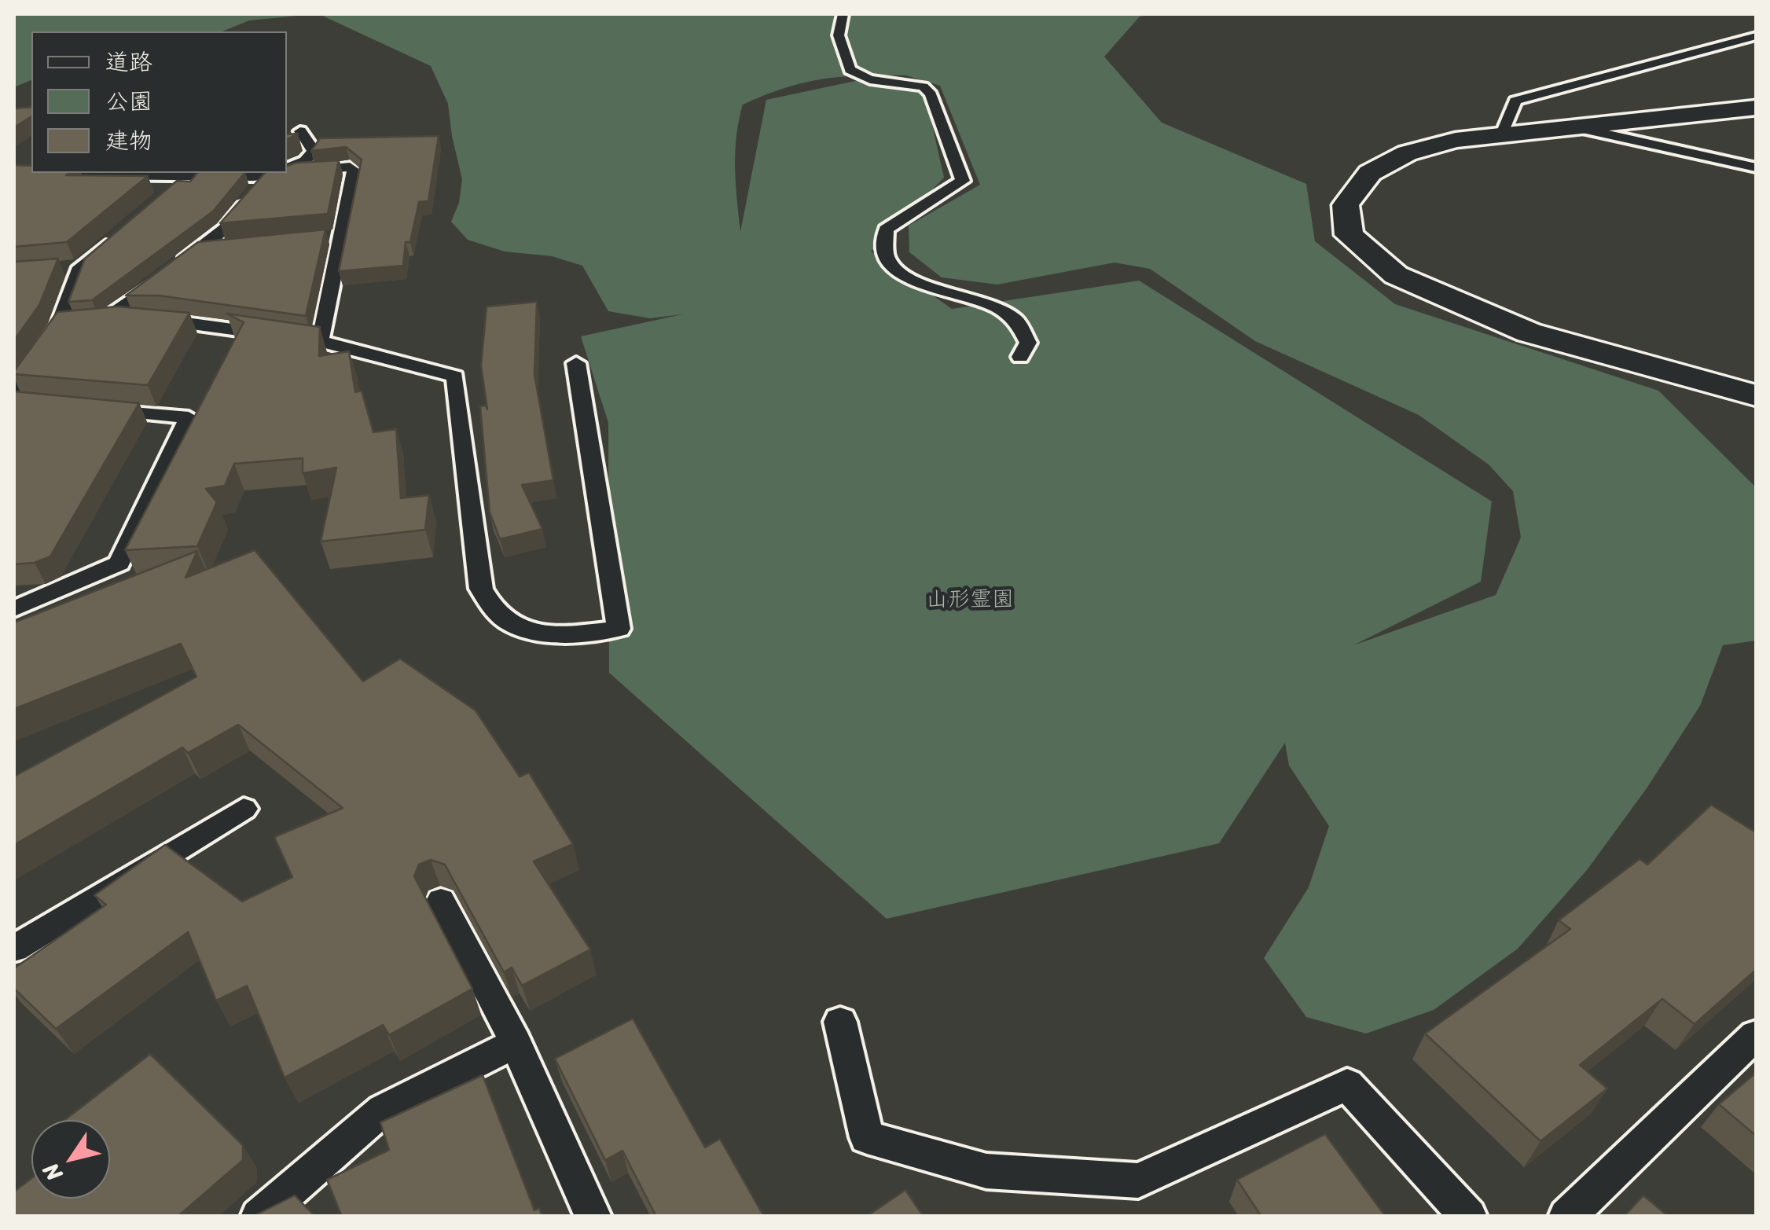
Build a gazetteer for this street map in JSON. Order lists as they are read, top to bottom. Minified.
{"parks":["山形霊園"],"legend":["道路","公園","建物"],"north":"bottom left"}
